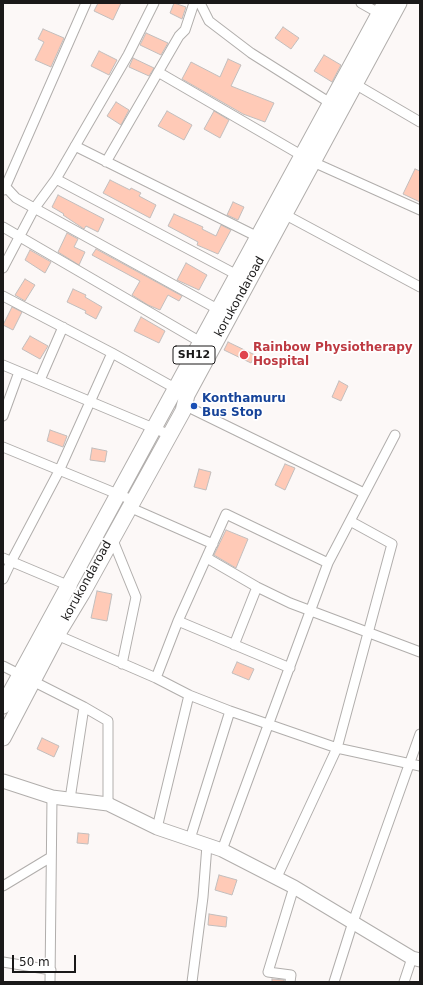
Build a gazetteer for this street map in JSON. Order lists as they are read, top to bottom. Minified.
{"streets":{"main road":["korukondaroad","SH12"]},"crossings":[["korukondaroad","SH12"]],"places":["Rainbow Physiotherapy Hospital","Konthamuru Bus Stop"],"scale_bar":"50 m"}
